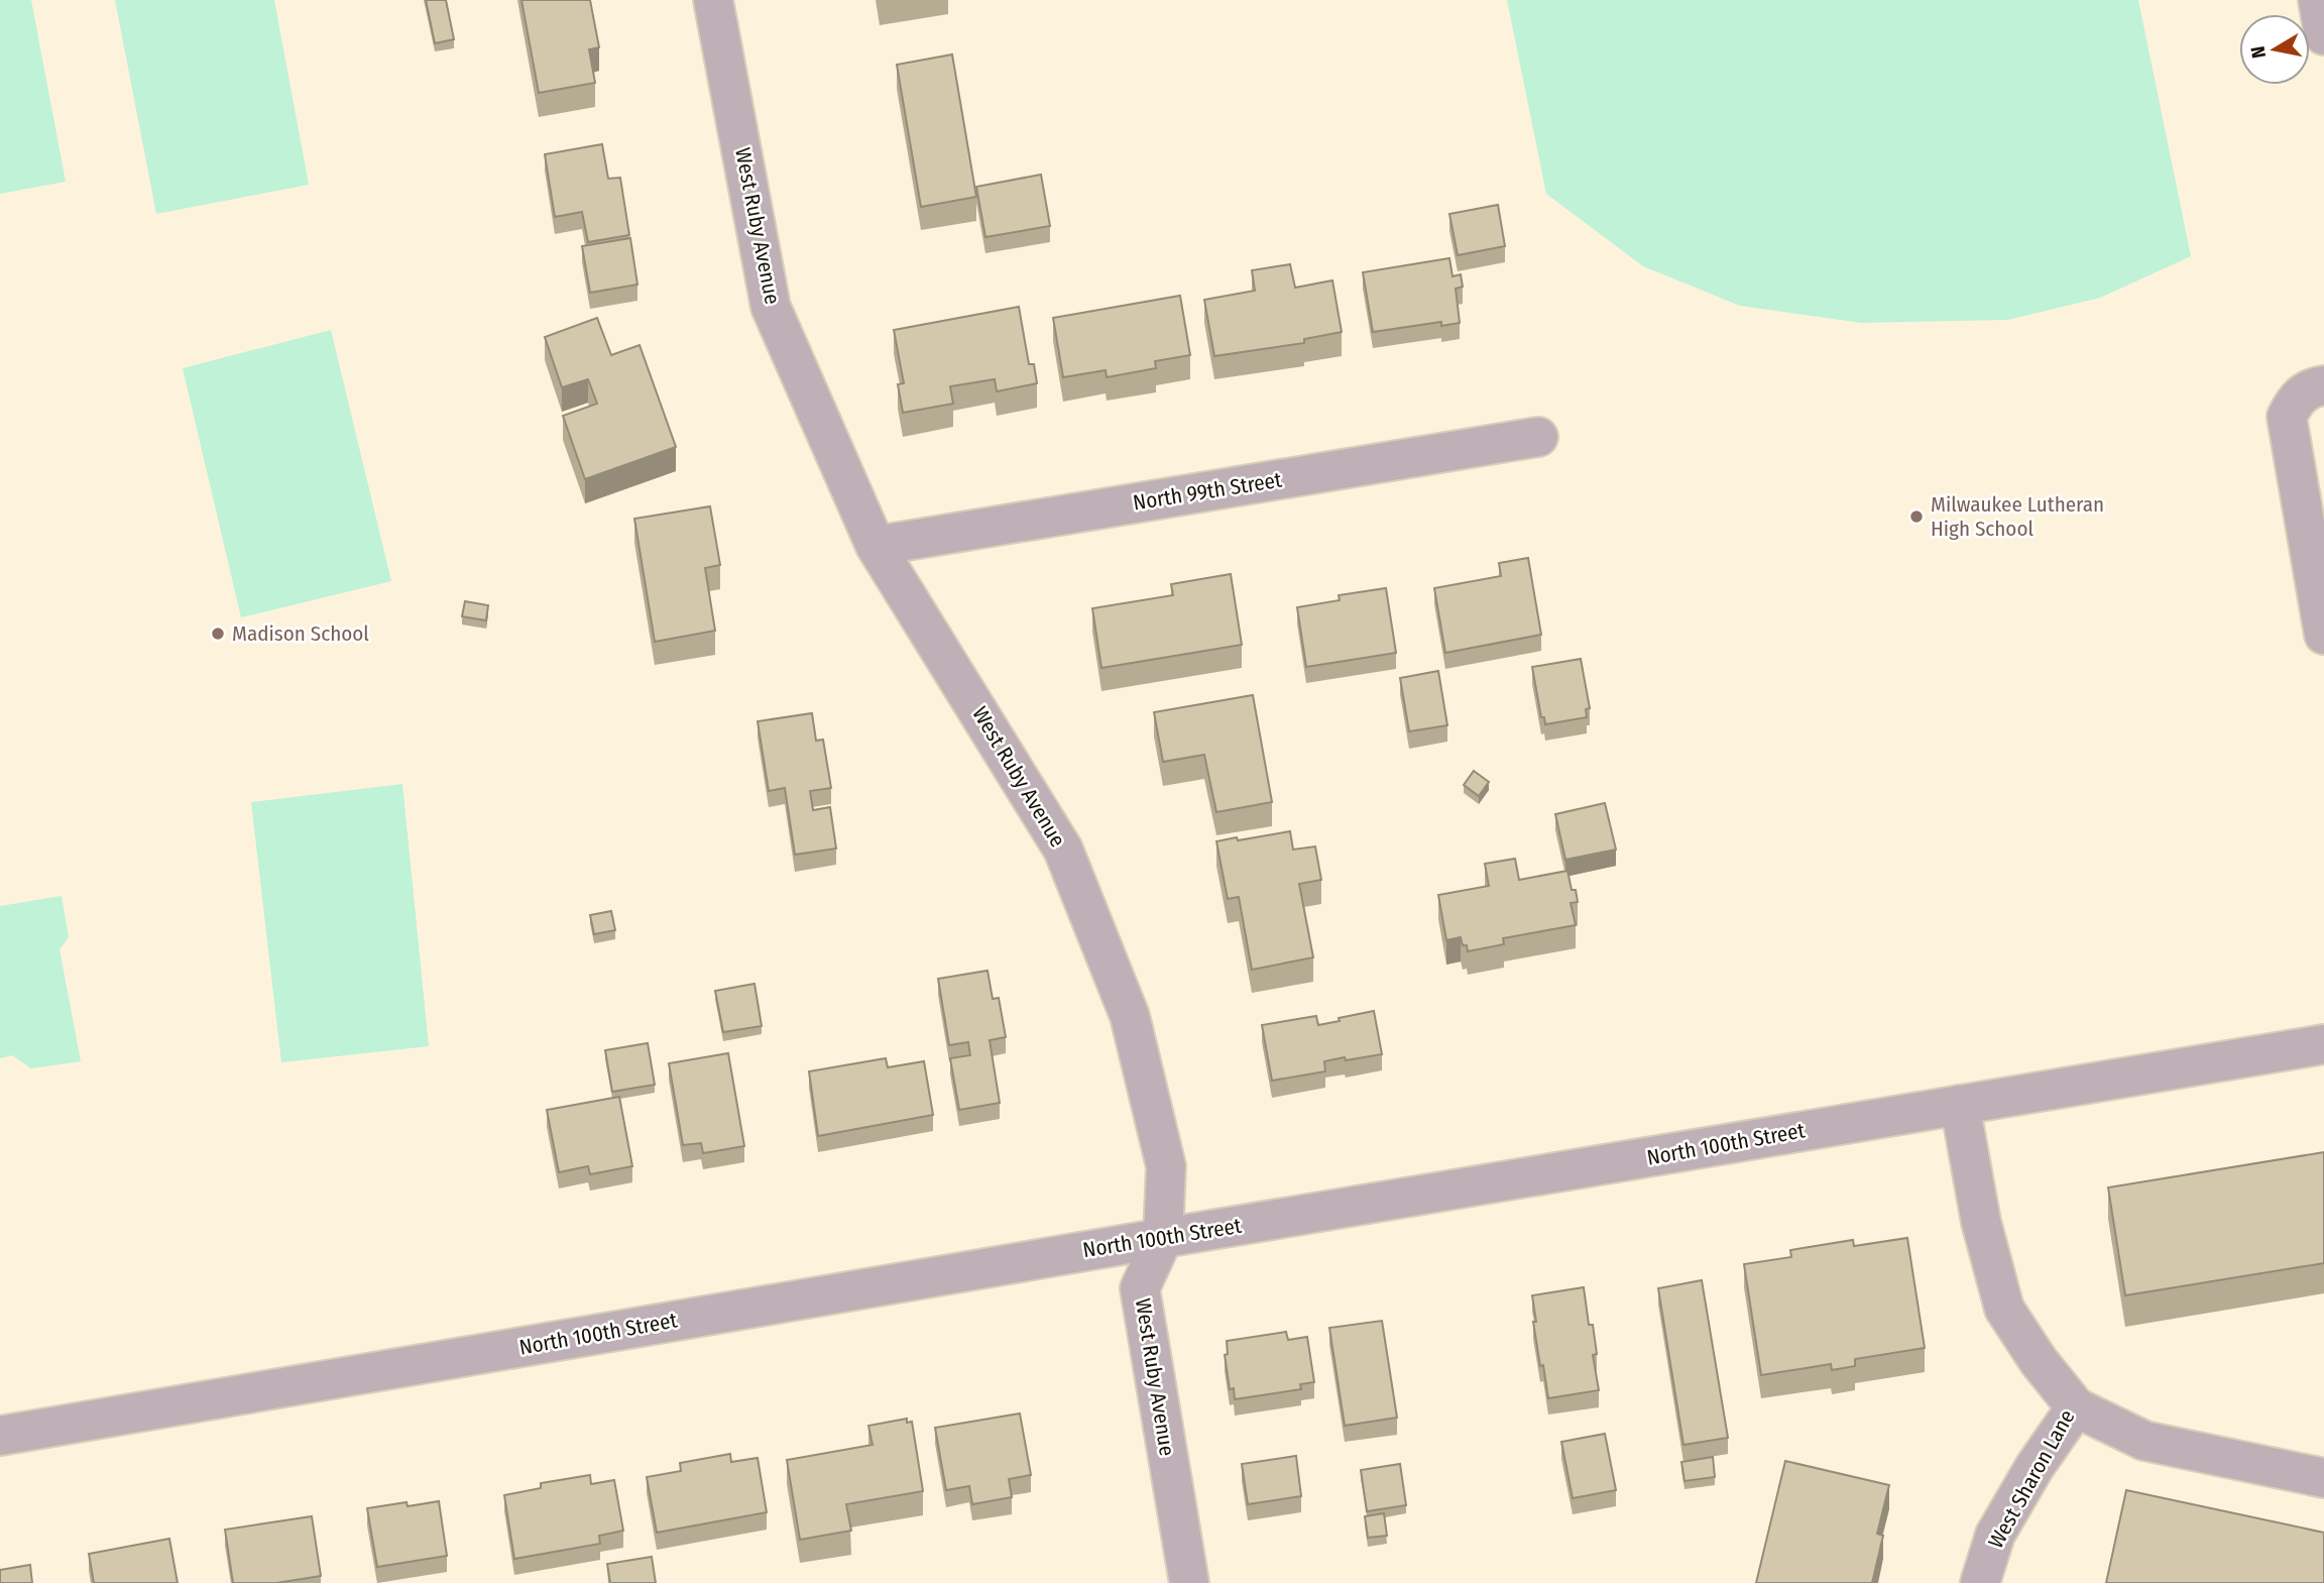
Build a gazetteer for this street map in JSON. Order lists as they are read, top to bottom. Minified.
{"streets":{"street":["West Ruby Avenue","North 99th Street","North 100th Street","West Sharon Lane"]},"crossings":[["West Ruby Avenue","North 99th Street"],["West Ruby Avenue","North 100th Street"],["North 100th Street","West Sharon Lane"]],"places":["Milwaukee Lutheran High School","Madison School"],"north":"left"}
